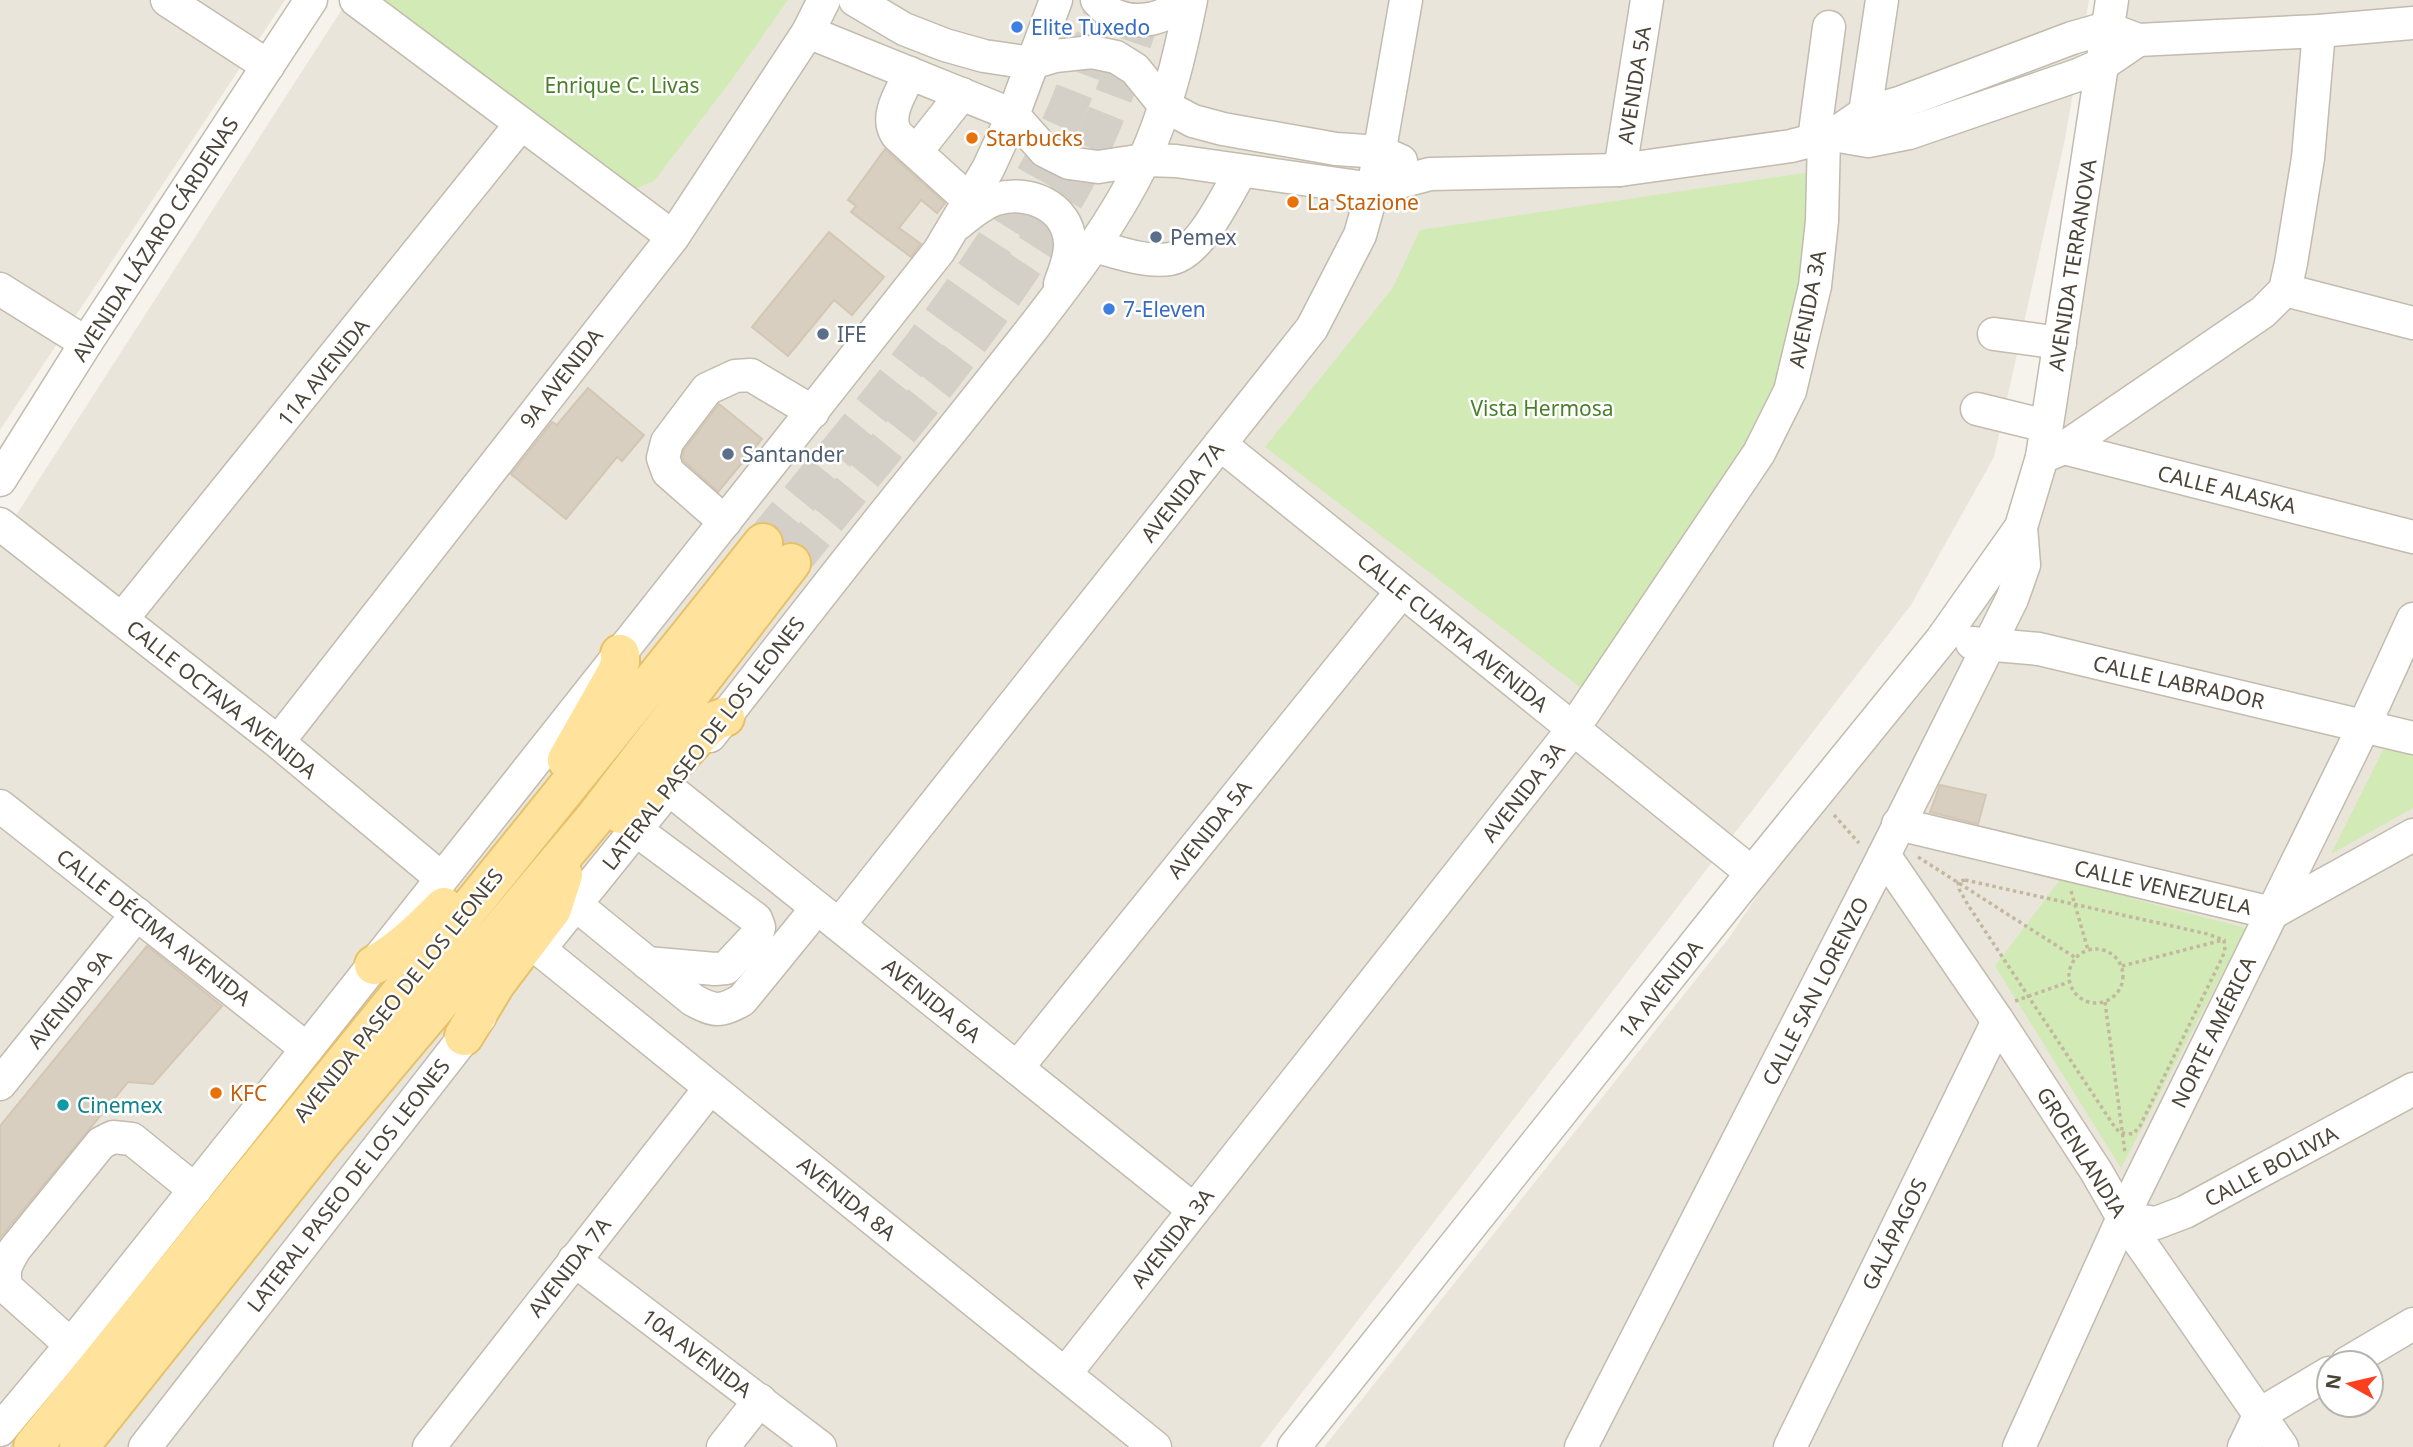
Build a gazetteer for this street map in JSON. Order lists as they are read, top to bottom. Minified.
{"streets":{"main road":["AVENIDA PASEO DE LOS LEONES"],"street":["AVENIDA 5A","AVENIDA LÁZARO CÁRDENAS","AVENIDA TERRANOVA","AVENIDA 3A","11A AVENIDA","9A AVENIDA","CALLE ALASKA","AVENIDA 7A","CALLE CUARTA AVENIDA","CALLE LABRADOR","CALLE OCTAVA AVENIDA","LATERAL PASEO DE LOS LEONES","CALLE VENEZUELA","CALLE DÉCIMA AVENIDA","1A AVENIDA","CALLE SAN LORENZO","AVENIDA 9A","AVENIDA 6A","NORTE AMÉRICA","GROENLANDIA","CALLE BOLIVIA","AVENIDA 8A","GALÁPAGOS","10A AVENIDA"]},"crossings":[["AVENIDA 5A","CALLE CUARTA AVENIDA"],["AVENIDA 5A","AVENIDA 6A"],["AVENIDA TERRANOVA","CALLE ALASKA"],["AVENIDA TERRANOVA","1A AVENIDA"],["AVENIDA TERRANOVA","CALLE SAN LORENZO"],["AVENIDA 3A","CALLE CUARTA AVENIDA"],["AVENIDA 3A","AVENIDA 6A"],["AVENIDA 3A","AVENIDA 8A"],["11A AVENIDA","CALLE OCTAVA AVENIDA"],["9A AVENIDA","CALLE OCTAVA AVENIDA"],["AVENIDA 7A","CALLE CUARTA AVENIDA"],["AVENIDA 7A","LATERAL PASEO DE LOS LEONES"],["AVENIDA 7A","AVENIDA 6A"],["AVENIDA 7A","AVENIDA 8A"],["AVENIDA 7A","10A AVENIDA"],["CALLE CUARTA AVENIDA","1A AVENIDA"],["CALLE LABRADOR","1A AVENIDA"],["CALLE LABRADOR","CALLE SAN LORENZO"],["CALLE LABRADOR","NORTE AMÉRICA"],["LATERAL PASEO DE LOS LEONES","AVENIDA 6A"],["LATERAL PASEO DE LOS LEONES","AVENIDA 8A"],["CALLE VENEZUELA","CALLE SAN LORENZO"],["CALLE VENEZUELA","NORTE AMÉRICA"],["CALLE VENEZUELA","GROENLANDIA"],["CALLE DÉCIMA AVENIDA","AVENIDA 9A"],["1A AVENIDA","CALLE SAN LORENZO"],["CALLE SAN LORENZO","GROENLANDIA"],["NORTE AMÉRICA","GROENLANDIA"],["NORTE AMÉRICA","CALLE BOLIVIA"],["GROENLANDIA","CALLE BOLIVIA"],["GROENLANDIA","GALÁPAGOS"]],"parks":["Enrique C. Livas","Vista Hermosa"],"places":["Elite Tuxedo","Starbucks","La Stazione","Pemex","7-Eleven","IFE","Santander","KFC","Cinemex"],"north":"left"}
